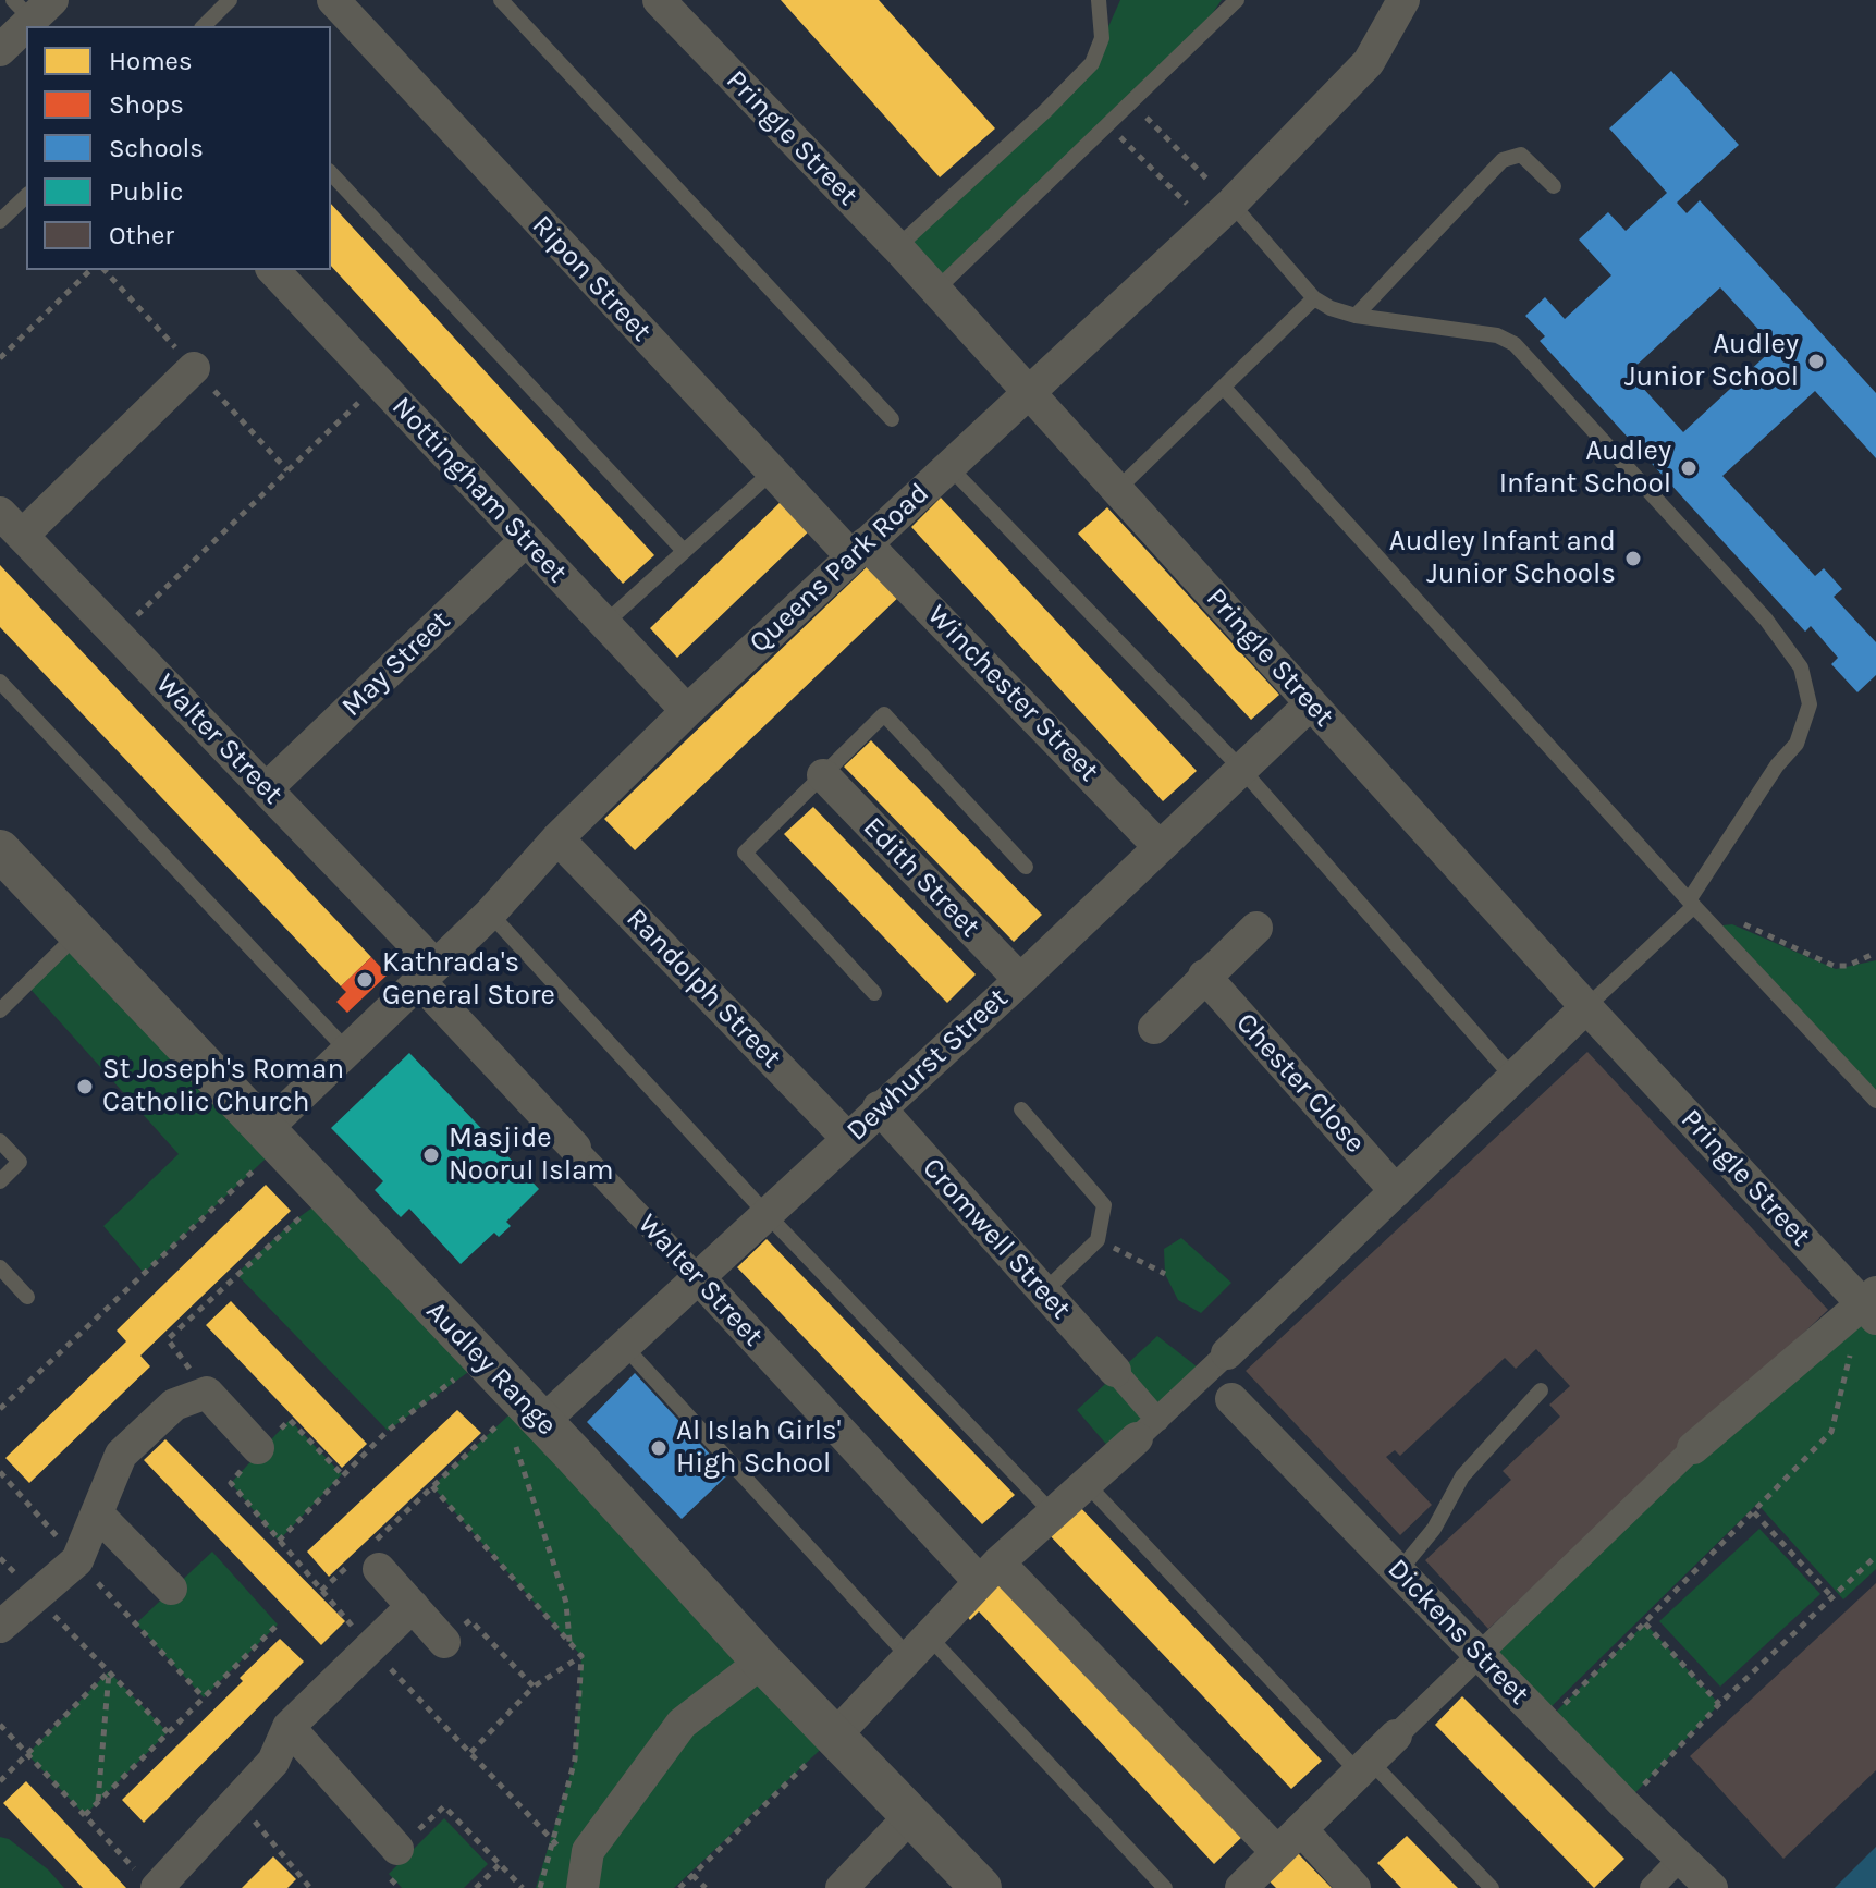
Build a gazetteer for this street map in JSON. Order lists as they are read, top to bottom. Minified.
{"streets":{"street":["Pringle Street","Ripon Street","Nottingham Street","Queens Park Road","May Street","Winchester Street","Walter Street","Edith Street","Randolph Street","Dewhurst Street","Chester Close","Cromwell Street","Audley Range","Dickens Street"]},"crossings":[["Pringle Street","Queens Park Road"],["Pringle Street","Dewhurst Street"],["Ripon Street","Queens Park Road"],["Ripon Street","Winchester Street"],["Nottingham Street","Queens Park Road"],["Nottingham Street","May Street"],["Queens Park Road","Winchester Street"],["Queens Park Road","Walter Street"],["Queens Park Road","Randolph Street"],["Queens Park Road","Audley Range"],["May Street","Walter Street"],["Winchester Street","Dewhurst Street"],["Walter Street","Dewhurst Street"],["Edith Street","Dewhurst Street"],["Randolph Street","Dewhurst Street"],["Dewhurst Street","Cromwell Street"],["Dewhurst Street","Audley Range"]],"places":["Audley Junior School","Audley Infant School","Audley Infant and Junior Schools","Kathrada's General Store","St Joseph's Roman Catholic Church","Masjide Noorul Islam","Al Islah Girls' High School"],"legend":["Homes","Shops","Schools","Public","Other"]}
